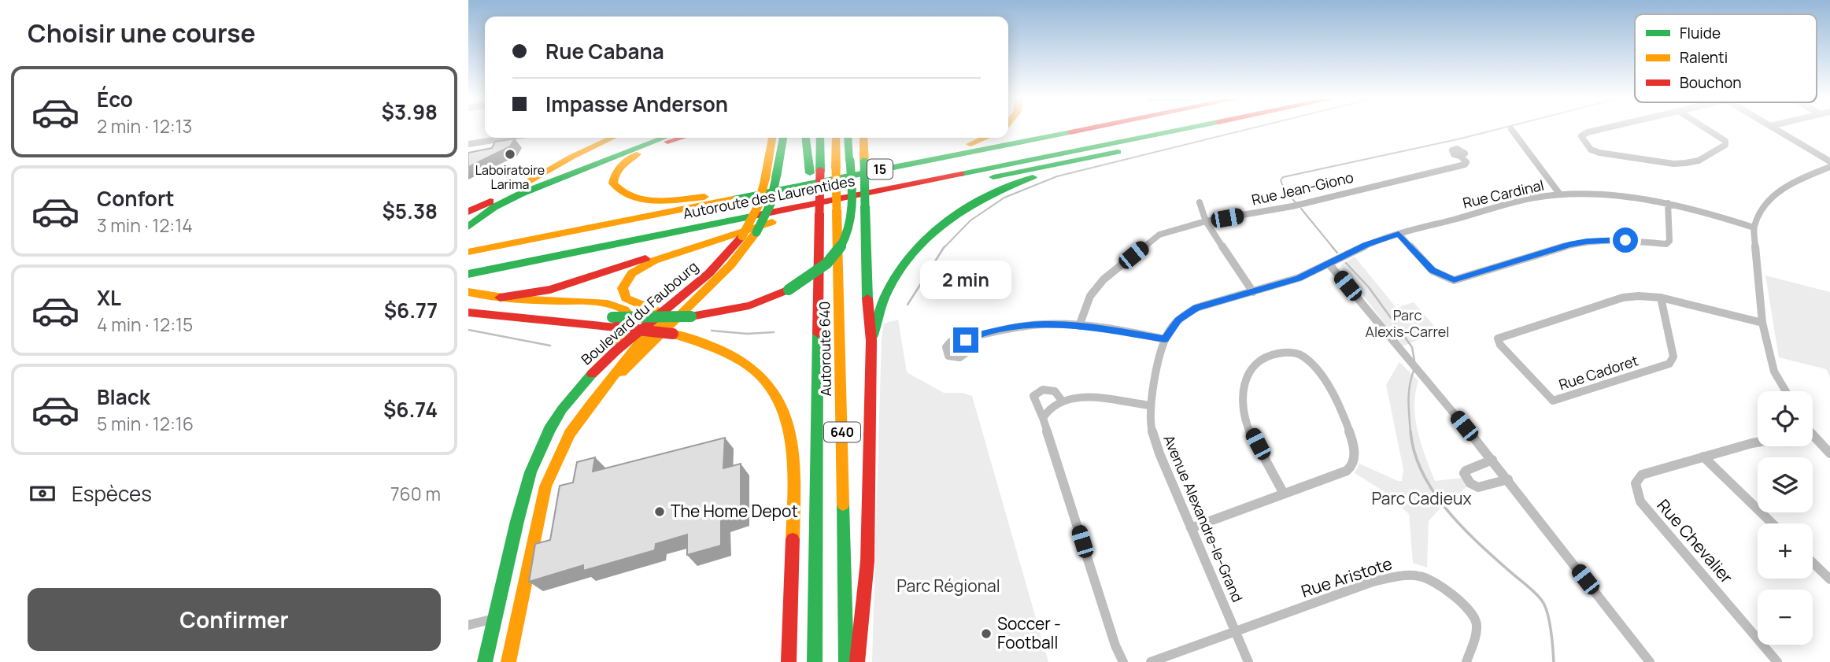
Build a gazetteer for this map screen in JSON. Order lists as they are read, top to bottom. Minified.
{"streets":{"main road":["15","Autoroute des Laurentides","Boulevard du Faubourg","Autoroute 640","640"],"street":["Rue Jean-Giono","Rue Cardinal","Rue Cadoret","Avenue Alexandre-le-Grand","Rue Chevalier","Rue Aristote"]},"crossings":[["Rue Cardinal","Avenue Alexandre-le-Grand"],["Avenue Alexandre-le-Grand","Rue Aristote"]],"parks":["Parc Alexis-Carrel","Parc Cadieux","Parc Régional"],"places":["Laboiratoire Larima","The Home Depot","Soccer - Football"],"legend":["Fluide","Ralenti","Bouchon"],"page":{"heading":"Choisir une course","banner":["Rue Cabana","Impasse Anderson"],"list":[{"name":"Éco","note":"2 min · 12:13","value":"$3.98"},{"name":"Confort","note":"3 min · 12:14","value":"$5.38"},{"name":"XL","note":"4 min · 12:15","value":"$6.77"},{"name":"Black","note":"5 min · 12:16","value":"$6.74"}],"bubble":"2 min","map_buttons":["+","−"],"pay":["Espèces","760 m"],"buttons":"Confirmer"}}
